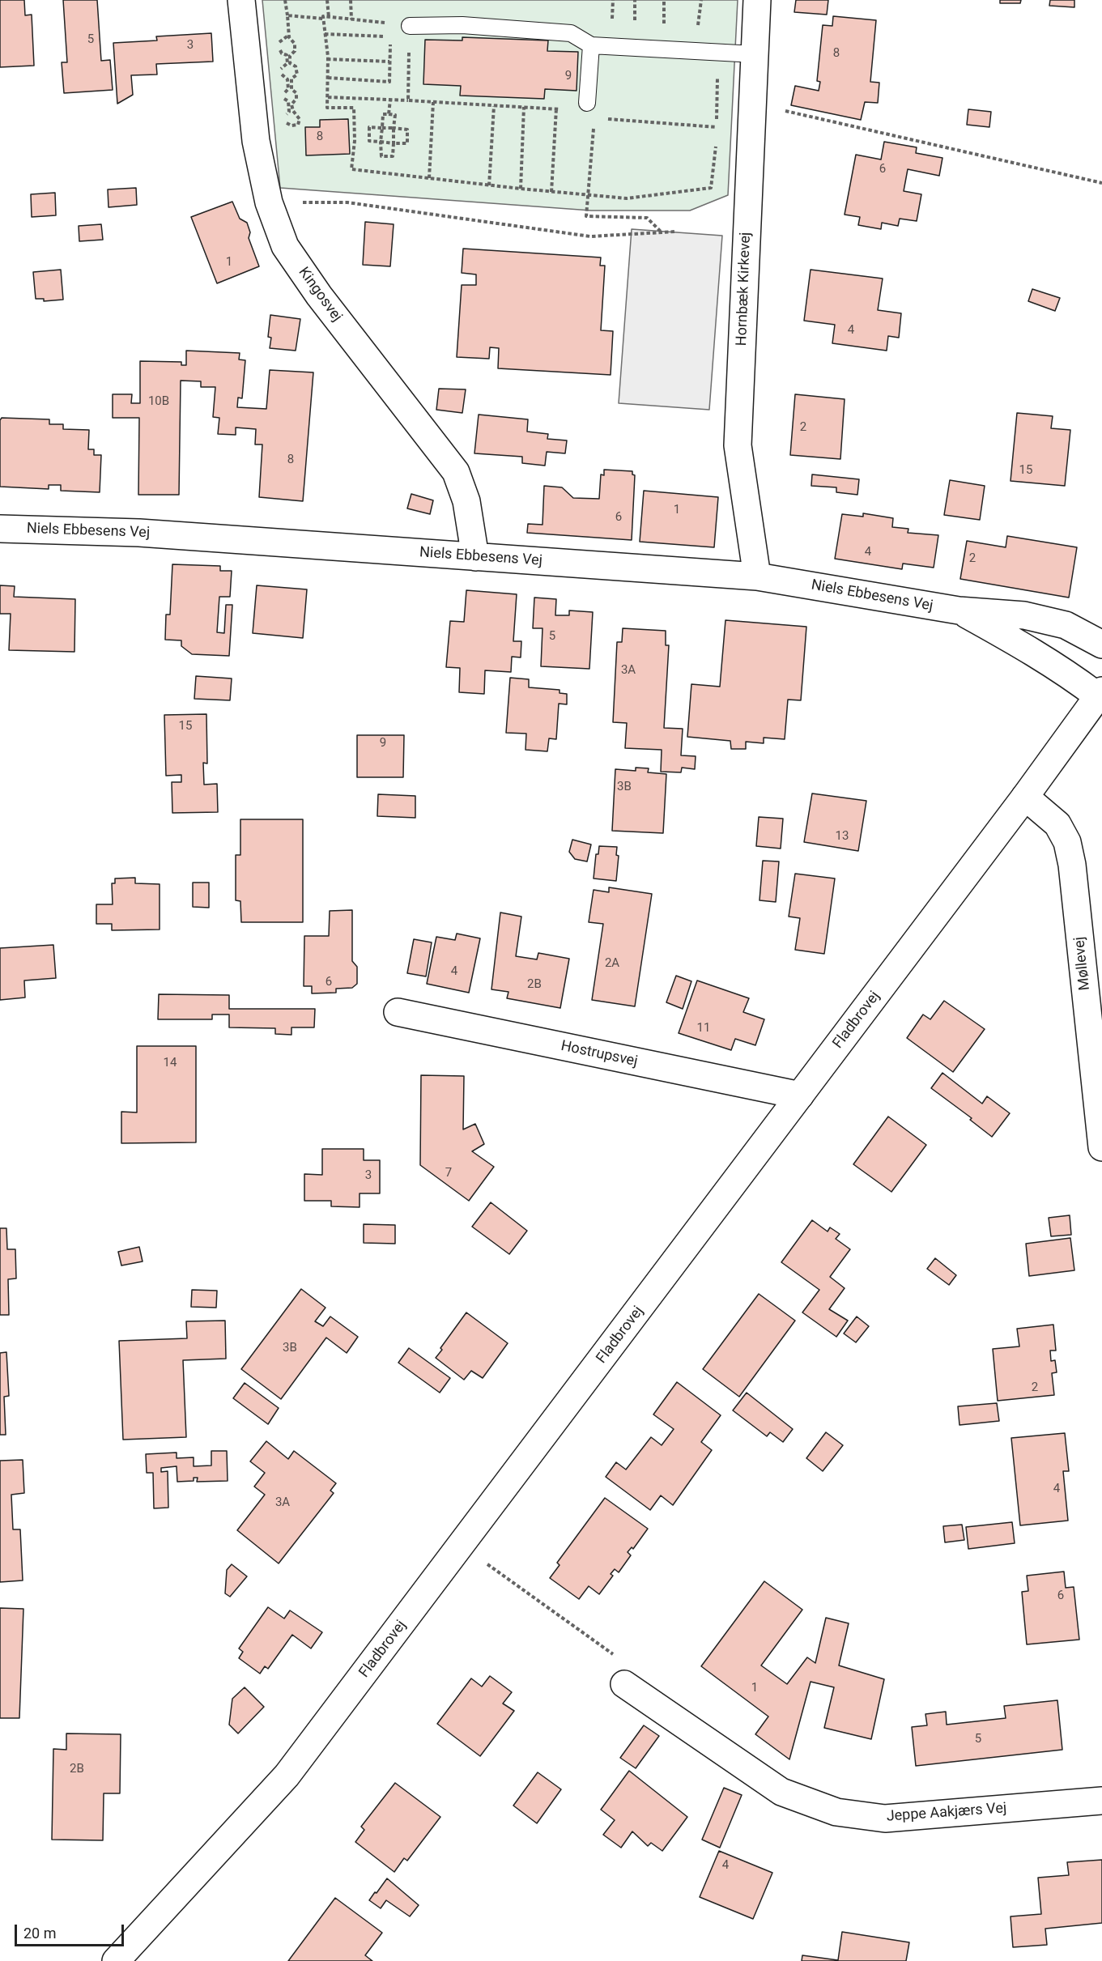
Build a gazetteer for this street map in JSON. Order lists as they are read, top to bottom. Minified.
{"streets":{"street":["Hornbæk Kirkevej","Kingosvej","Niels Ebbesens Vej","Møllevej","Fladbrovej","Hostrupsvej","Jeppe Aakjærs Vej"]},"crossings":[["Hornbæk Kirkevej","Niels Ebbesens Vej"],["Kingosvej","Niels Ebbesens Vej"],["Niels Ebbesens Vej","Fladbrovej"],["Møllevej","Fladbrovej"],["Fladbrovej","Hostrupsvej"]],"house_numbers":["5","3","8","9","8","6","1","4","10B","2","8","15","1","6","4","2","5","3A","15","9","3B","13","2A","4","6","2B","11","14","7","3","3B","2","4","3A","6","1","5","2B","4"],"scale_bar":"20 m"}
